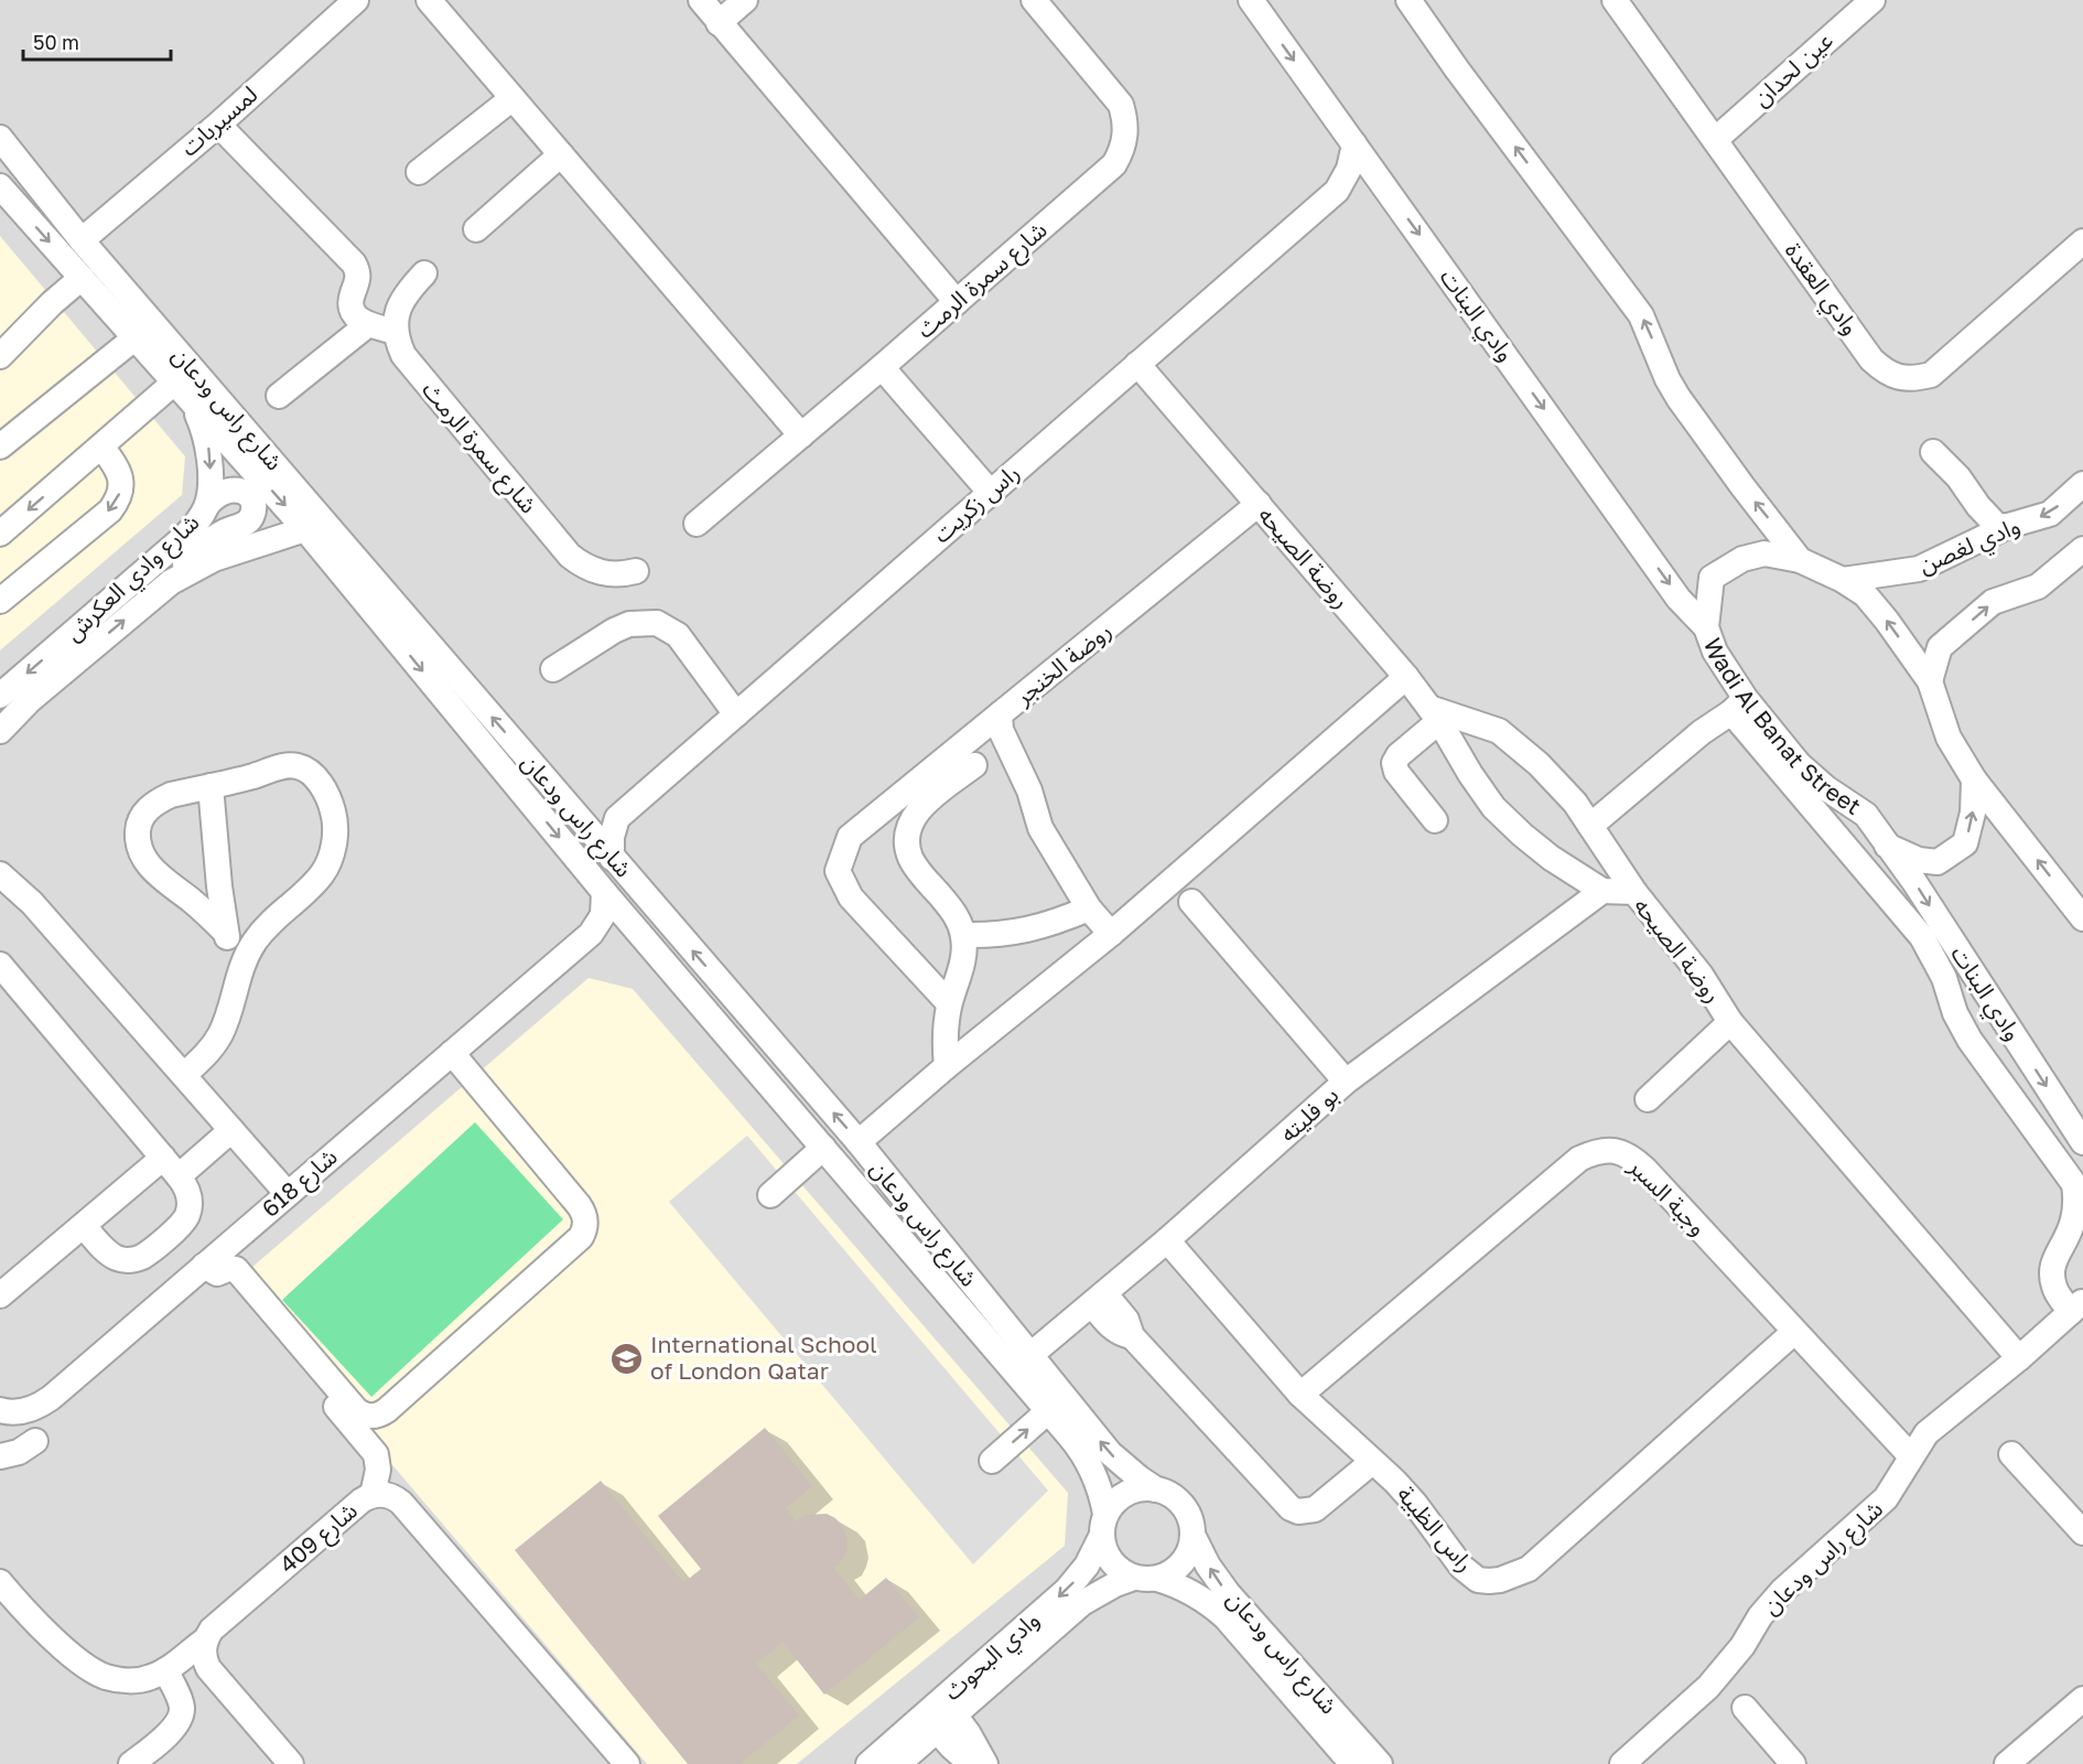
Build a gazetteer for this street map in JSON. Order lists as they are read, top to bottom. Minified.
{"streets":{"street":["عين لحدان","لمسيربات","شارع سمرة الرمث","وادي العقدة","وادي البنات","شارع راس ودعان","راس زكريت","وادي لغصن","روضة الصيحه","شارع وادي العكرش","روضة الخنجر","Wadi Al Banat Street","بو فليته","شارع 618","وجبة السبر","راس الظبية","شارع 409","وادي البحوث"]},"crossings":[["عين لحدان","وادي العقدة"],["لمسيربات","شارع راس ودعان"],["وادي البنات","راس زكريت"],["وادي البنات","Wadi Al Banat Street"],["شارع راس ودعان","روضة الصيحه"],["شارع راس ودعان","شارع وادي العكرش"],["شارع راس ودعان","بو فليته"],["شارع راس ودعان","شارع 618"],["شارع راس ودعان","وجبة السبر"],["شارع راس ودعان","وادي البحوث"],["راس زكريت","روضة الصيحه"],["وادي لغصن","Wadi Al Banat Street"],["روضة الصيحه","روضة الخنجر"],["روضة الصيحه","بو فليته"],["بو فليته","راس الظبية"],["وجبة السبر","راس الظبية"]],"places":{"school or university":["International School of London Qatar"]},"scale_bar":"50 m"}
